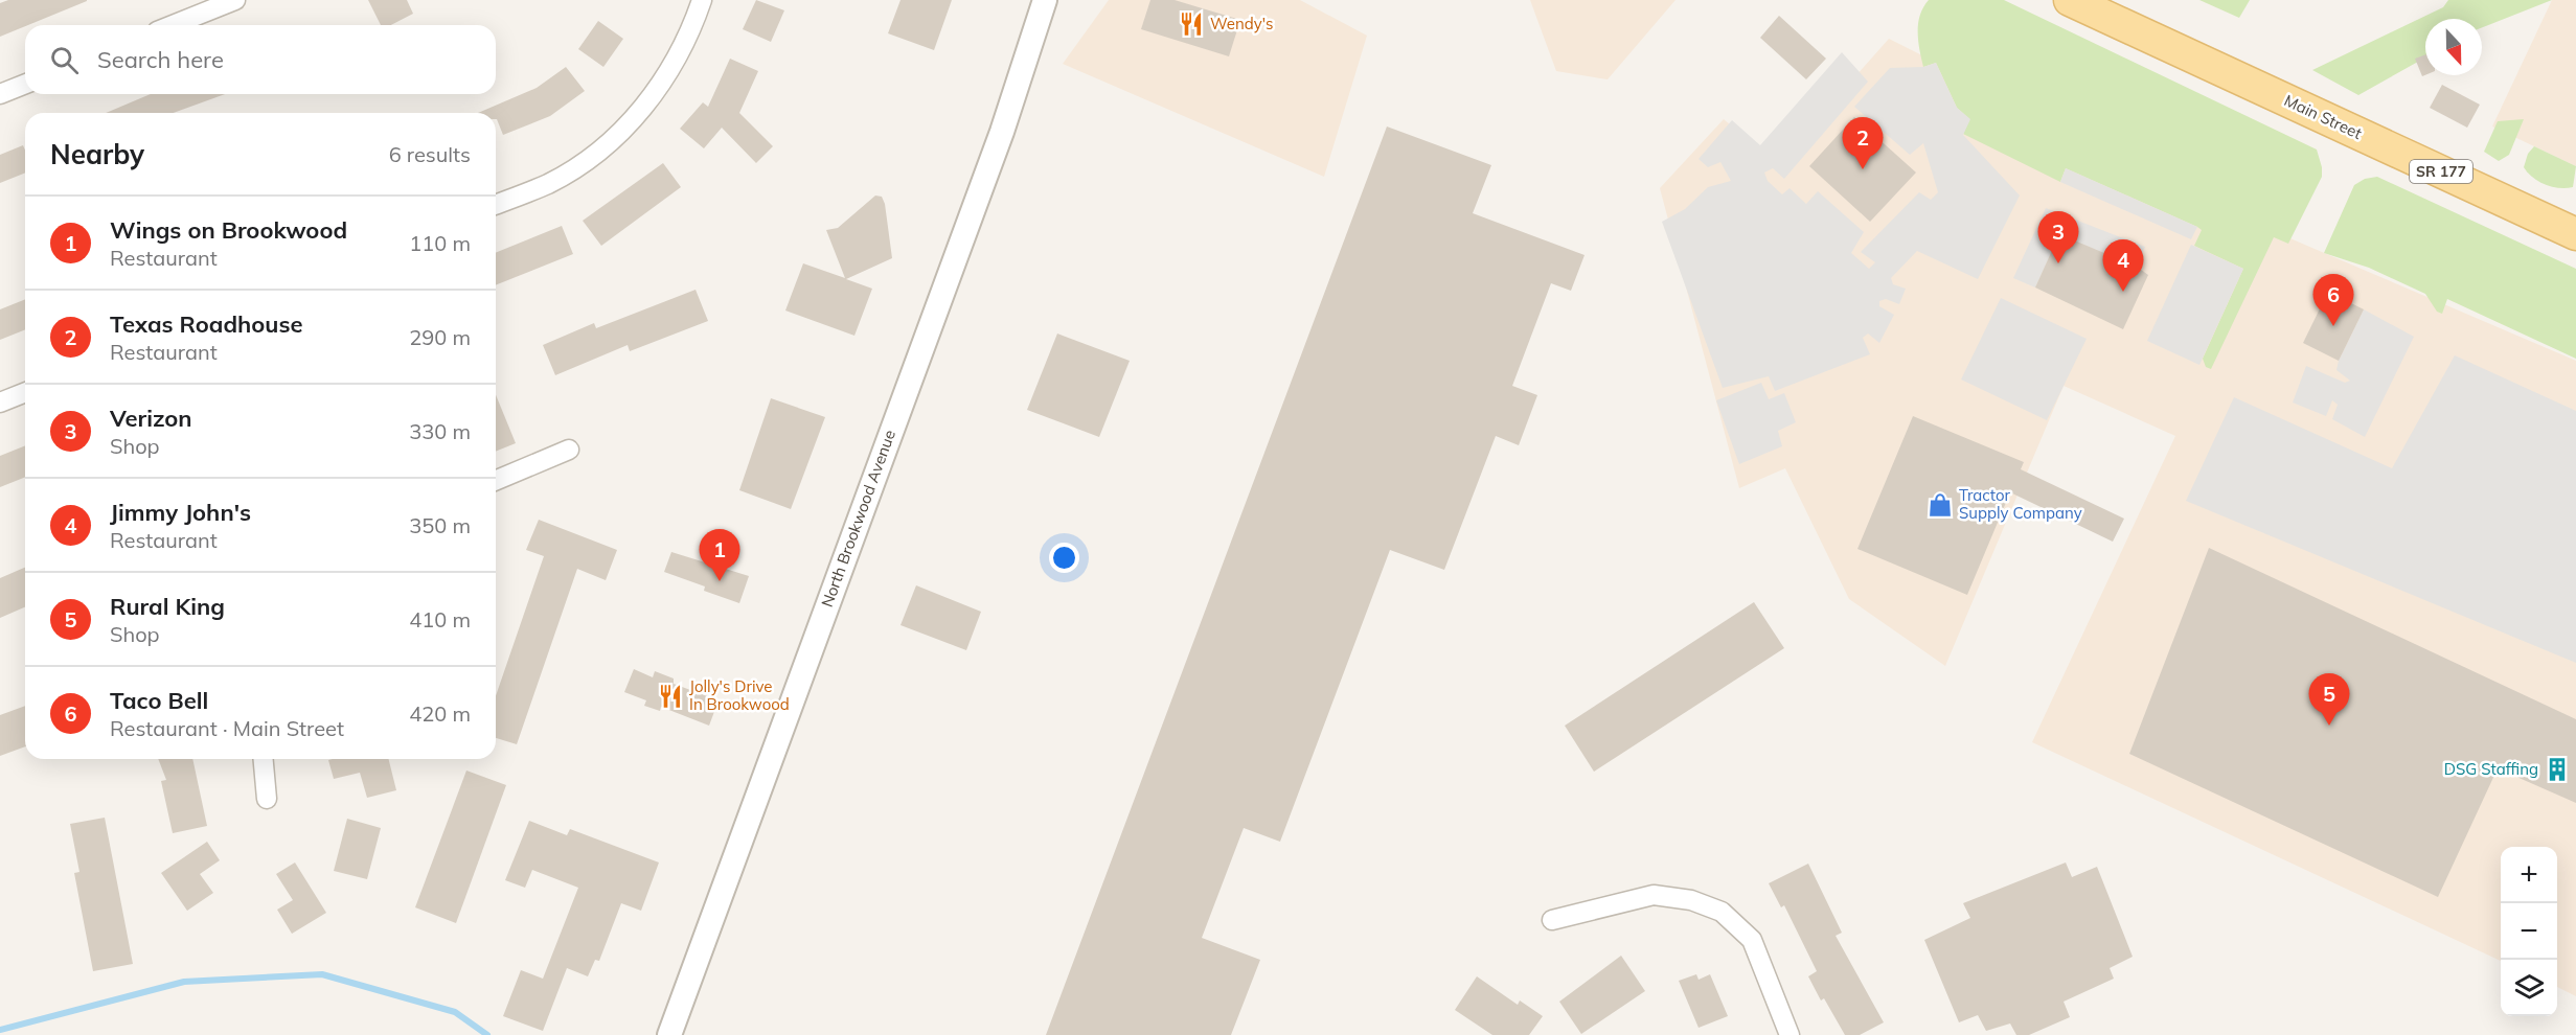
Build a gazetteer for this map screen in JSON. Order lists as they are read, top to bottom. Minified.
{"streets":{"main road":["Main Street","SR 177"],"street":["North Brookwood Avenue"]},"places":{"restaurant":["Wendy's","Jolly's Drive In Brookwood"],"shop":["Tractor Supply Company"],"building":["DSG Staffing"]},"north":"bottom","page":{"search":"Search here","heading":["Nearby","6 results"],"pins":["2","3","4","6","1","5"],"list":[{"mark":"1","name":"Wings on Brookwood","note":"Restaurant","value":"110 m"},{"mark":"2","name":"Texas Roadhouse","note":"Restaurant","value":"290 m"},{"mark":"3","name":"Verizon","note":"Shop","value":"330 m"},{"mark":"4","name":"Jimmy John's","note":"Restaurant","value":"350 m"},{"mark":"5","name":"Rural King","note":"Shop","value":"410 m"},{"mark":"6","name":"Taco Bell","note":"Restaurant · Main Street","value":"420 m"}],"map_buttons":["+","−"]}}
